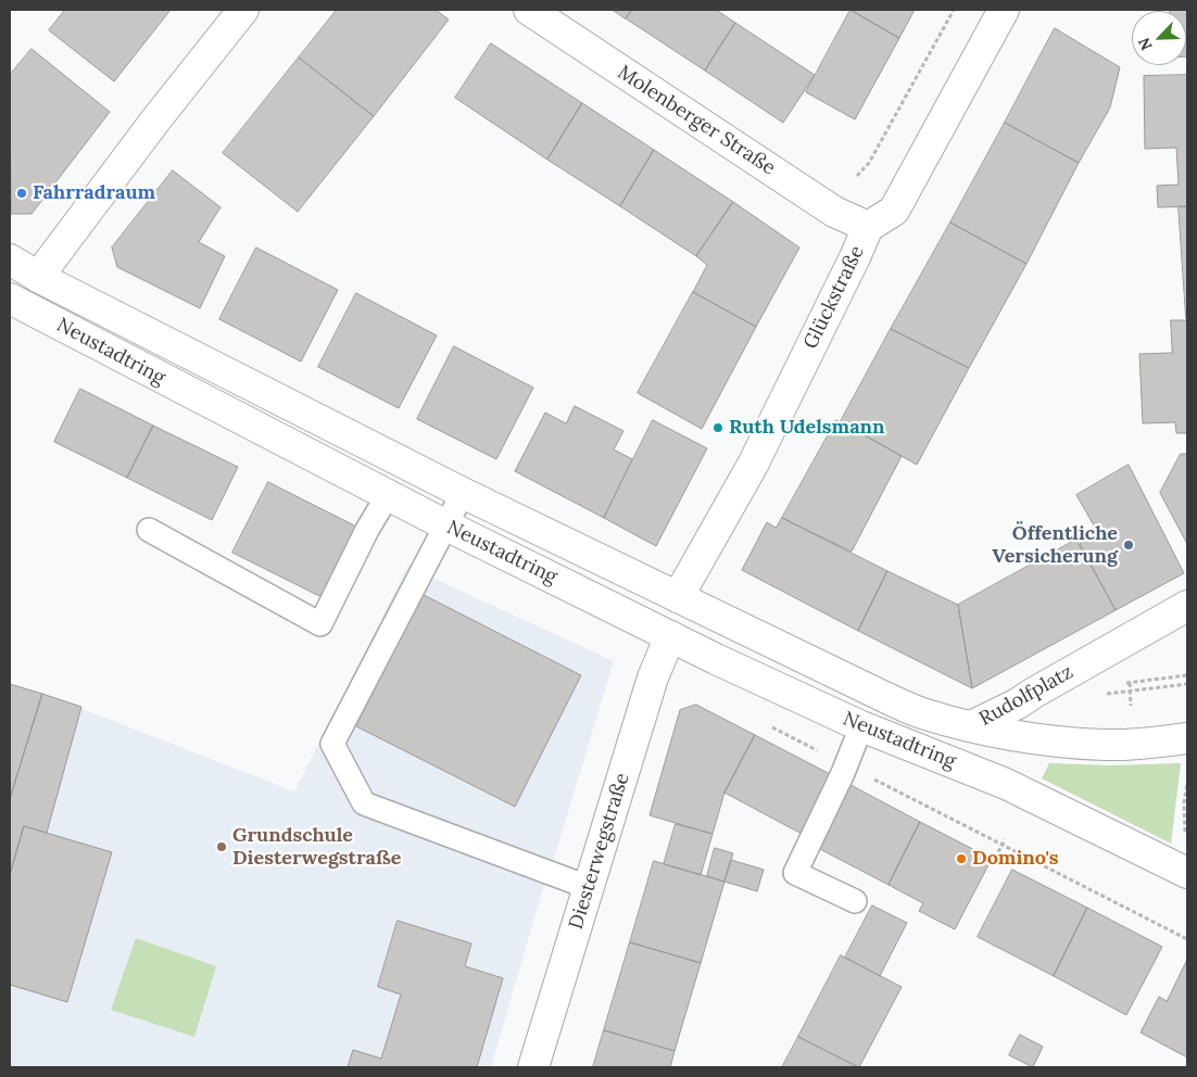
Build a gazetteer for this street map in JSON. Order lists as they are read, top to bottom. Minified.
{"streets":{"main road":["Molenberger Straße","Glückstraße","Neustadtring","Rudolfplatz","Diesterwegstraße"]},"crossings":[["Molenberger Straße","Glückstraße"],["Glückstraße","Neustadtring"],["Neustadtring","Rudolfplatz"],["Neustadtring","Diesterwegstraße"]],"places":["Fahrradraum","Ruth Udelsmann","Öffentliche Versicherung","Grundschule Diesterwegstraße","Domino's"],"north":"bottom left"}
